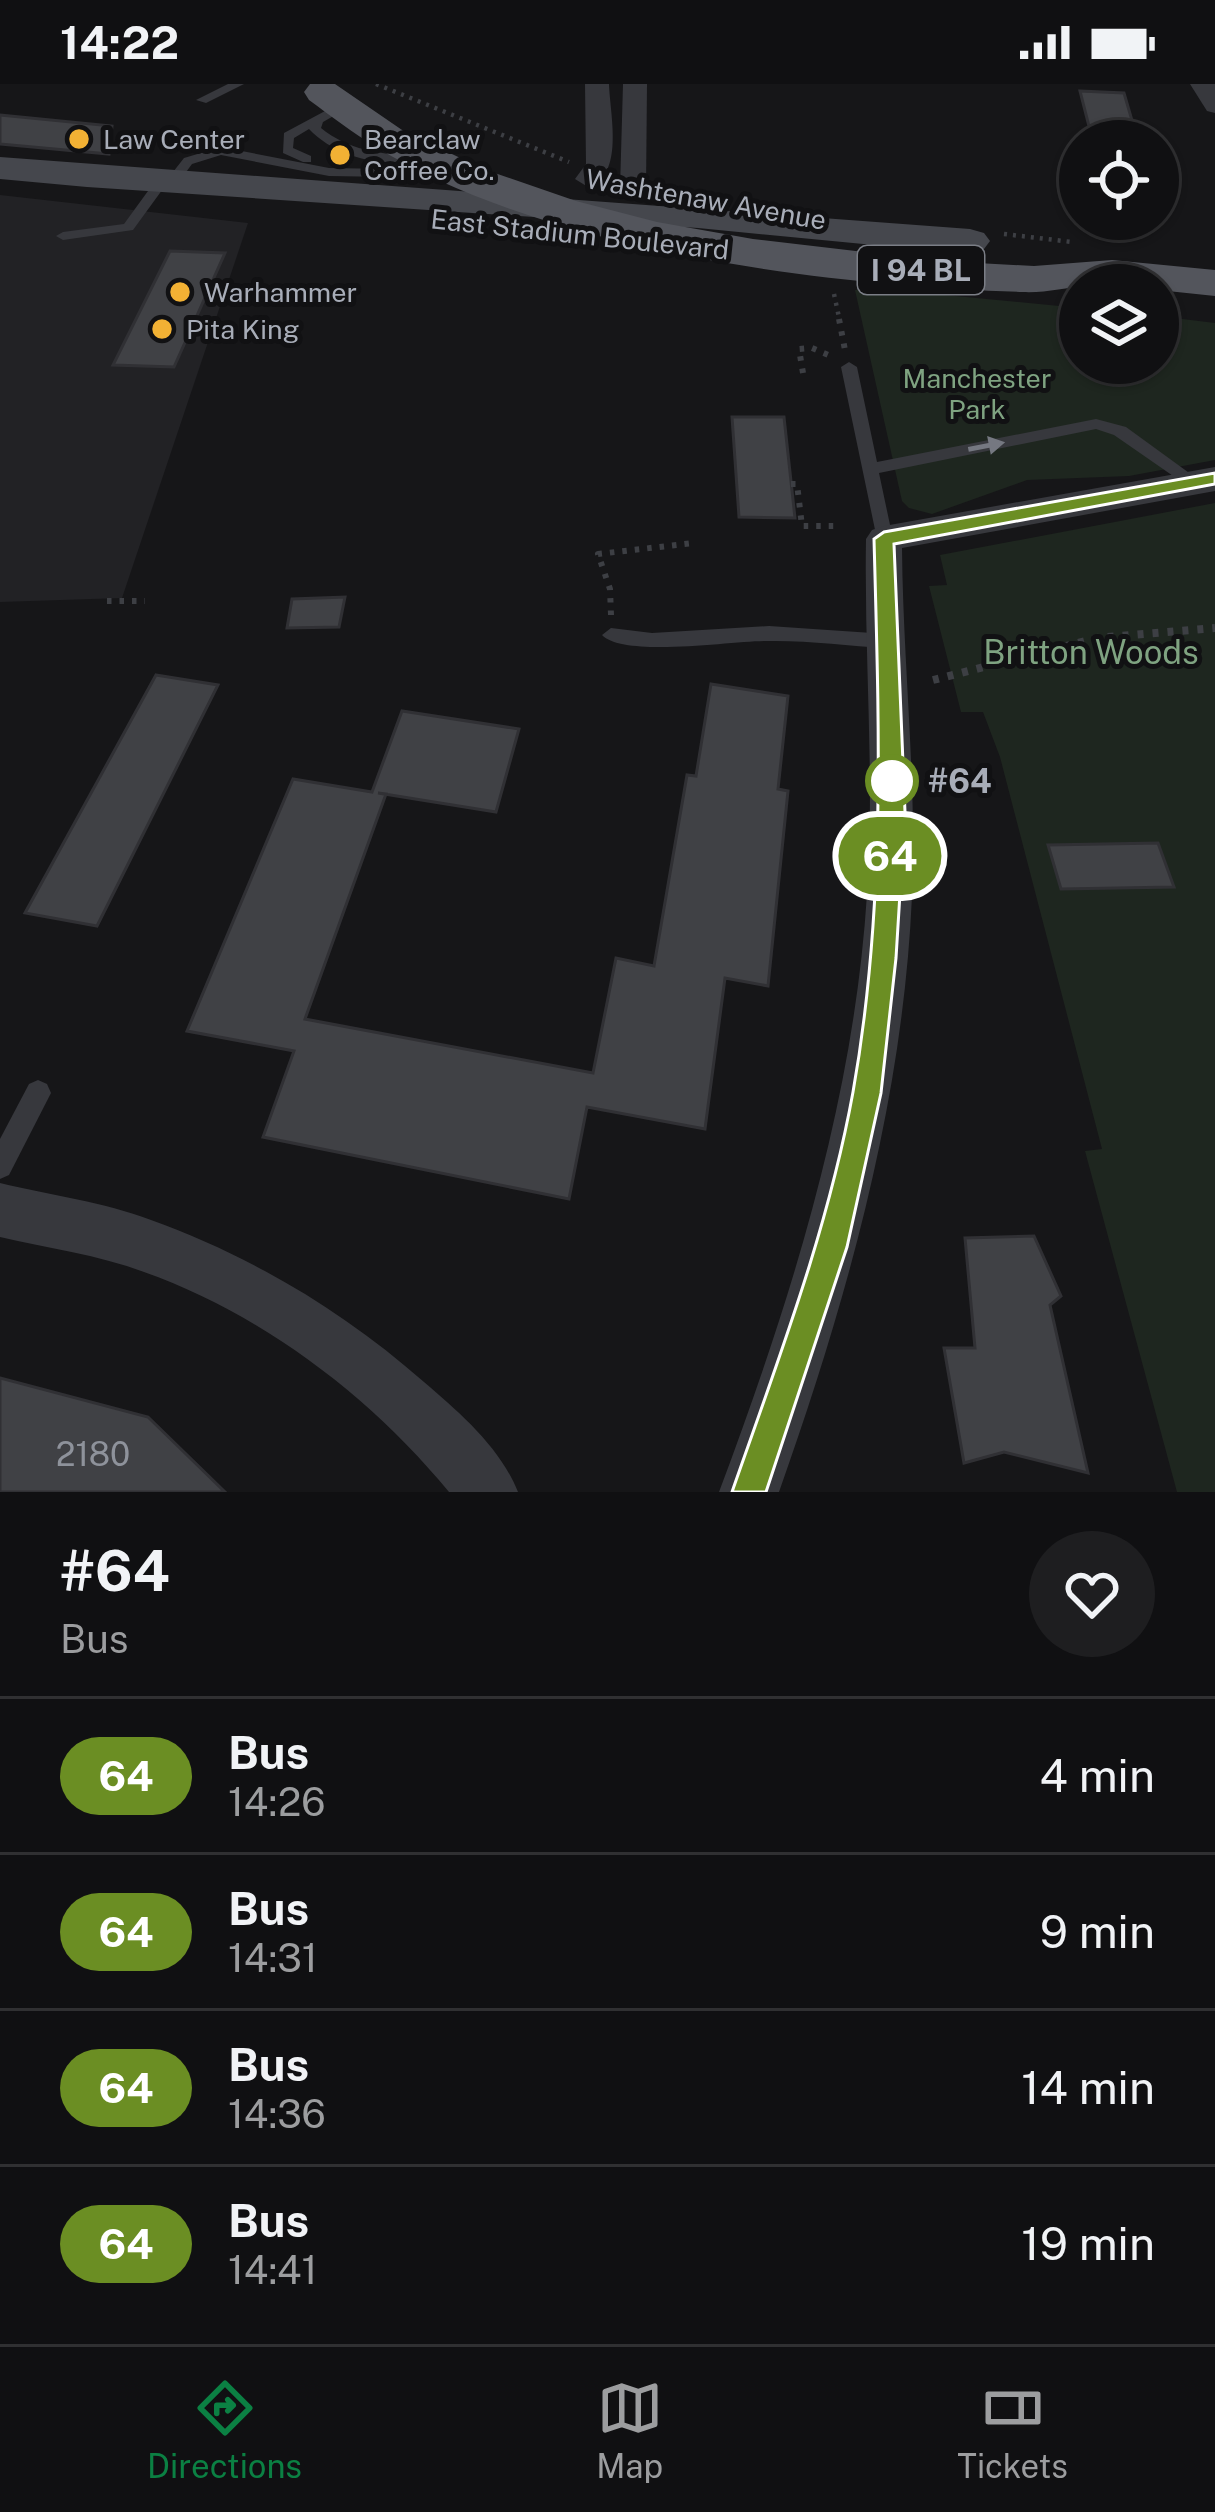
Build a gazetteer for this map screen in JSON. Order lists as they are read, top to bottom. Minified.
{"streets":{"main road":["Washtenaw Avenue","East Stadium Boulevard","I 94 BL"]},"crossings":[["Washtenaw Avenue","East Stadium Boulevard"]],"parks":["Manchester Park","Britton Woods"],"places":["Law Center","Bearclaw Coffee Co.","Warhammer","Pita King","#64"],"lines":["bus line 64"],"house_numbers":["2180"],"page":{"status":"14:22","on_map":"64","heading":["#64","Bus"],"list":[{"mark":"64","name":"Bus","note":"14:26","value":"4 min"},{"mark":"64","name":"Bus","note":"14:31","value":"9 min"},{"mark":"64","name":"Bus","note":"14:36","value":"14 min"},{"mark":"64","name":"Bus","note":"14:41","value":"19 min"}],"tabs":["Directions","Map","Tickets"]}}
